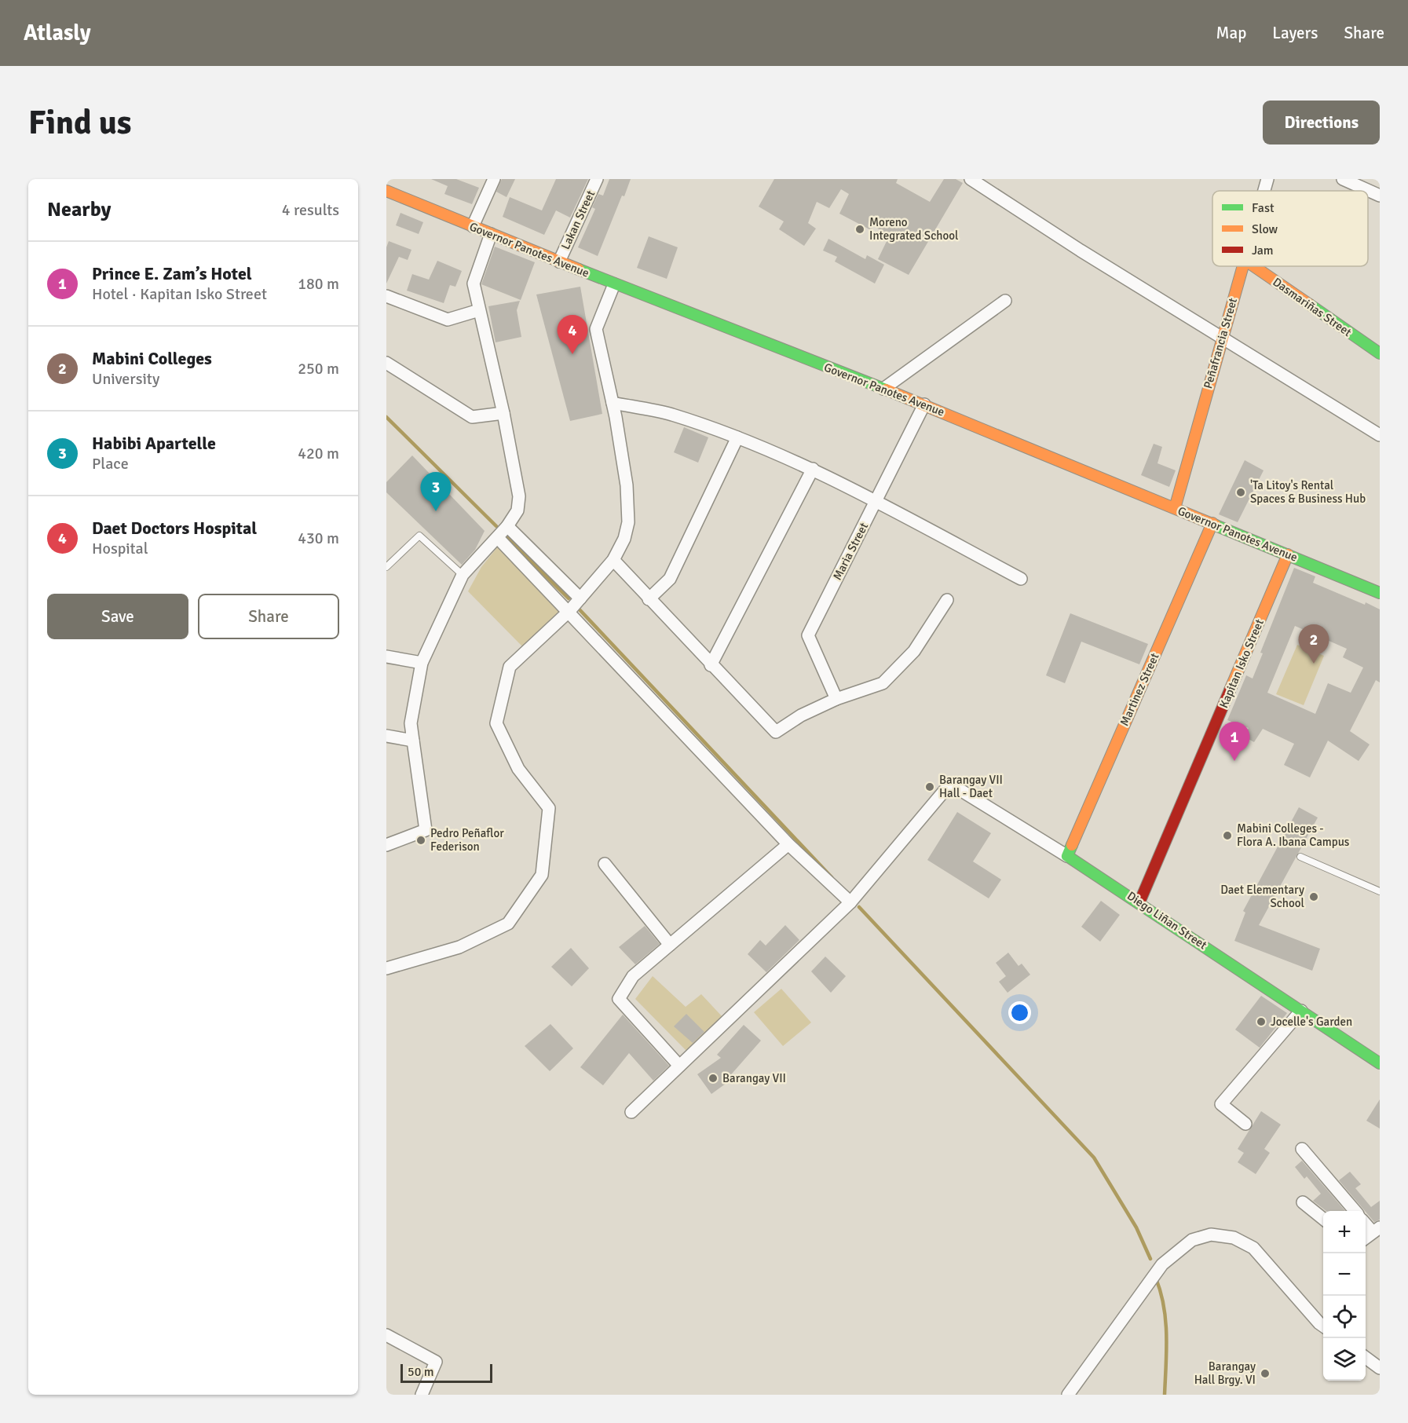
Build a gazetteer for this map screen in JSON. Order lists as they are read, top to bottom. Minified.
{"streets":{"street":["Lakan Street","Governor Panotes Avenue","Dasmariñas Street","Peñafrancia Street","Maria Street","Kapitan Isko Street","Martinez Street","Diego Liñan Street"]},"crossings":[["Lakan Street","Governor Panotes Avenue"],["Governor Panotes Avenue","Peñafrancia Street"],["Governor Panotes Avenue","Maria Street"],["Governor Panotes Avenue","Kapitan Isko Street"],["Governor Panotes Avenue","Martinez Street"],["Kapitan Isko Street","Diego Liñan Street"],["Martinez Street","Diego Liñan Street"]],"places":["Moreno Integrated School","'Ta Litoy's Rental Spaces & Business Hub","Barangay VII Hall - Daet","Mabini Colleges - Flora A. Ibana Campus","Pedro Peñaflor Federison","Daet Elementary School","Jocelle's Garden","Barangay VII","Barangay Hall Brgy. VI"],"legend":["Fast","Slow","Jam"],"scale_bar":"50 m","page":{"header":"Atlasly","nav":["Map","Layers","Share"],"buttons":["Directions",["Save","Share"]],"title":"Find us","heading":["Nearby","4 results"],"list":[{"mark":"1","name":"Prince E. Zam’s Hotel","note":"Hotel · Kapitan Isko Street","value":"180 m"},{"mark":"2","name":"Mabini Colleges","note":"University","value":"250 m"},{"mark":"3","name":"Habibi Apartelle","note":"Place","value":"420 m"},{"mark":"4","name":"Daet Doctors Hospital","note":"Hospital","value":"430 m"}],"pins":["4","3","2","1"],"map_buttons":["+","−"],"scale":"50 m"}}
